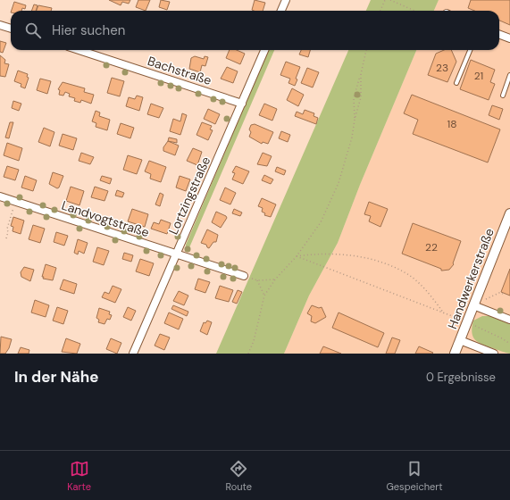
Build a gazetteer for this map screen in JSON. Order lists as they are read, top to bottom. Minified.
{"streets":{"street":["Bachstraße","Lortzingstraße","Landvogtstraße","Handwerkerstraße"]},"crossings":[["Bachstraße","Lortzingstraße"],["Lortzingstraße","Landvogtstraße"]],"house_numbers":["23","21","18","22"],"page":{"search":"Hier suchen","heading":["In der Nähe","0 Ergebnisse"],"nav":["Karte","Route","Gespeichert"]}}
